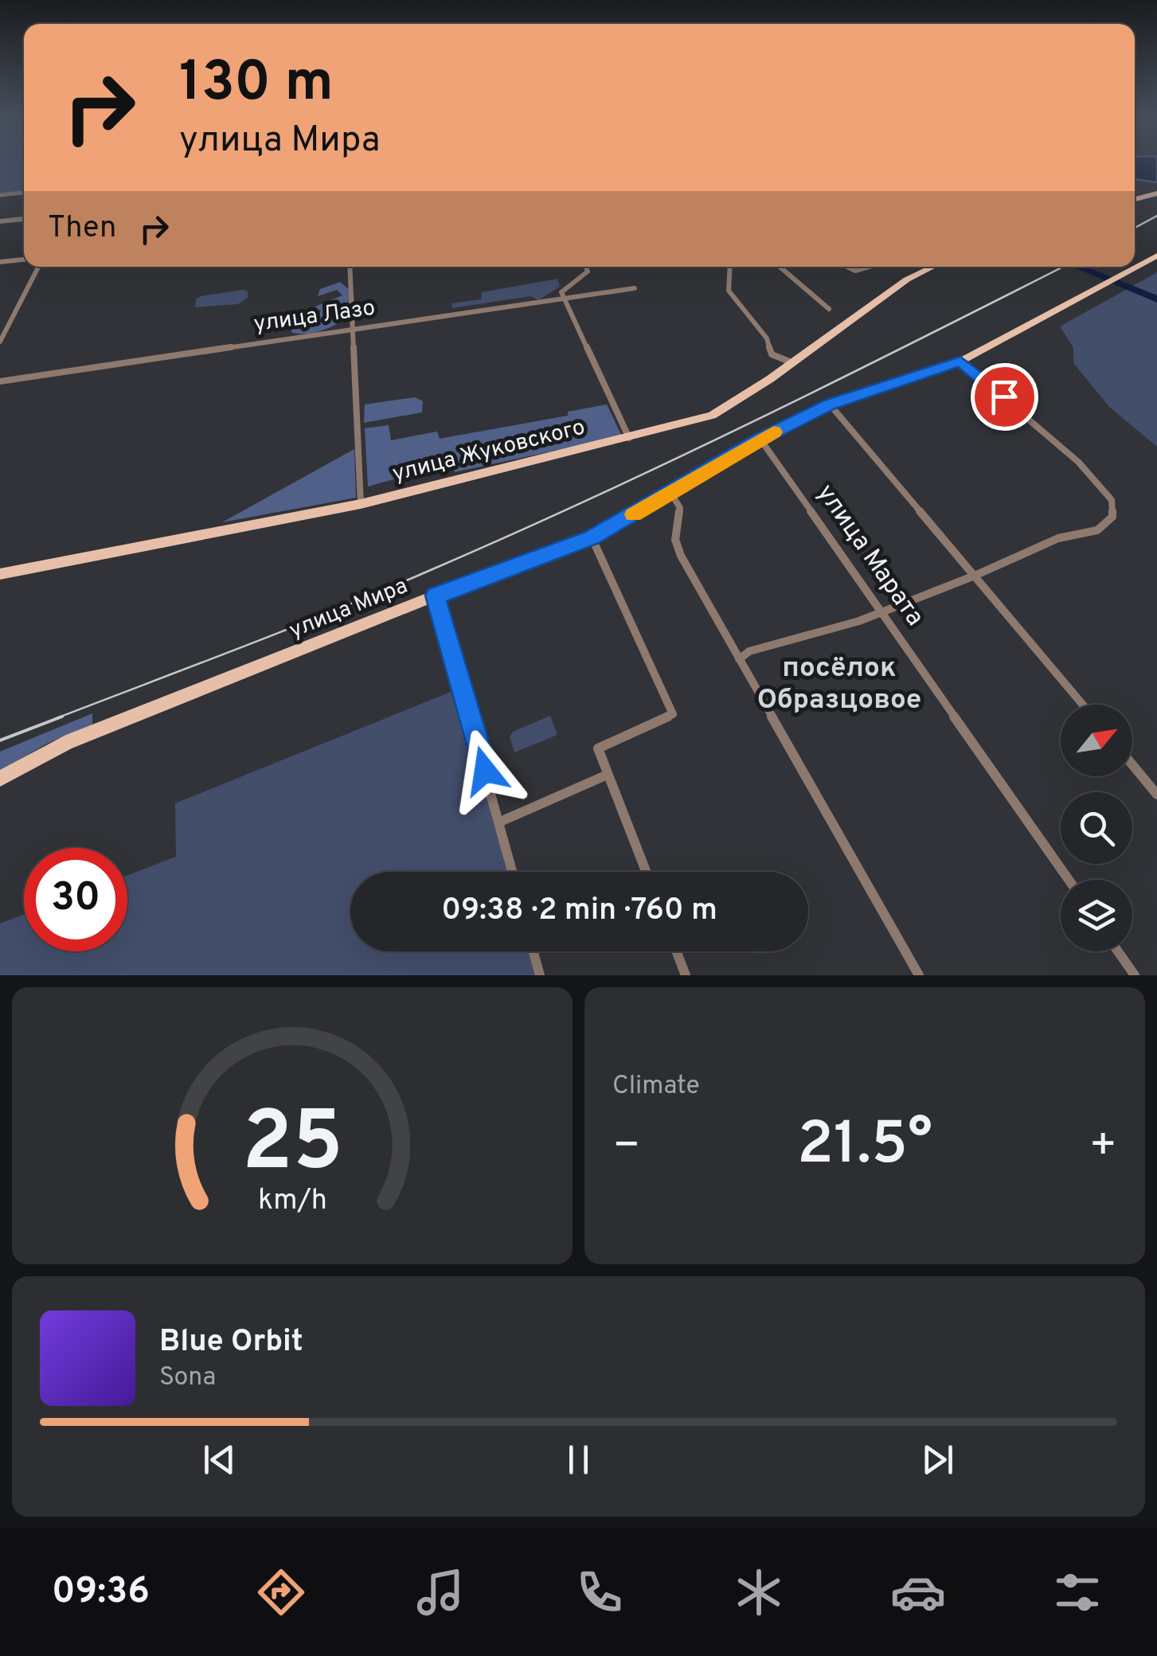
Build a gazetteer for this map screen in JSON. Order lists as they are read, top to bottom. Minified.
{"streets":{"main road":["улица Жуковского","улица Мира"],"street":["улица Лазо","улица Марата"]},"crossings":[["улица Марата","улица Мира"]],"districts":["посёлок Образцовое"],"north":"top right","page":{"turn":["130 m","улица Мира"],"then":"Then","limit":"30","trip":"09:38 · 2 min · 760 m","tile":"Climate","heat":["−","21.5°","+"],"song":["Blue Orbit","Sona"],"tabs":"09:36","gauge":["25","km/h"]}}
